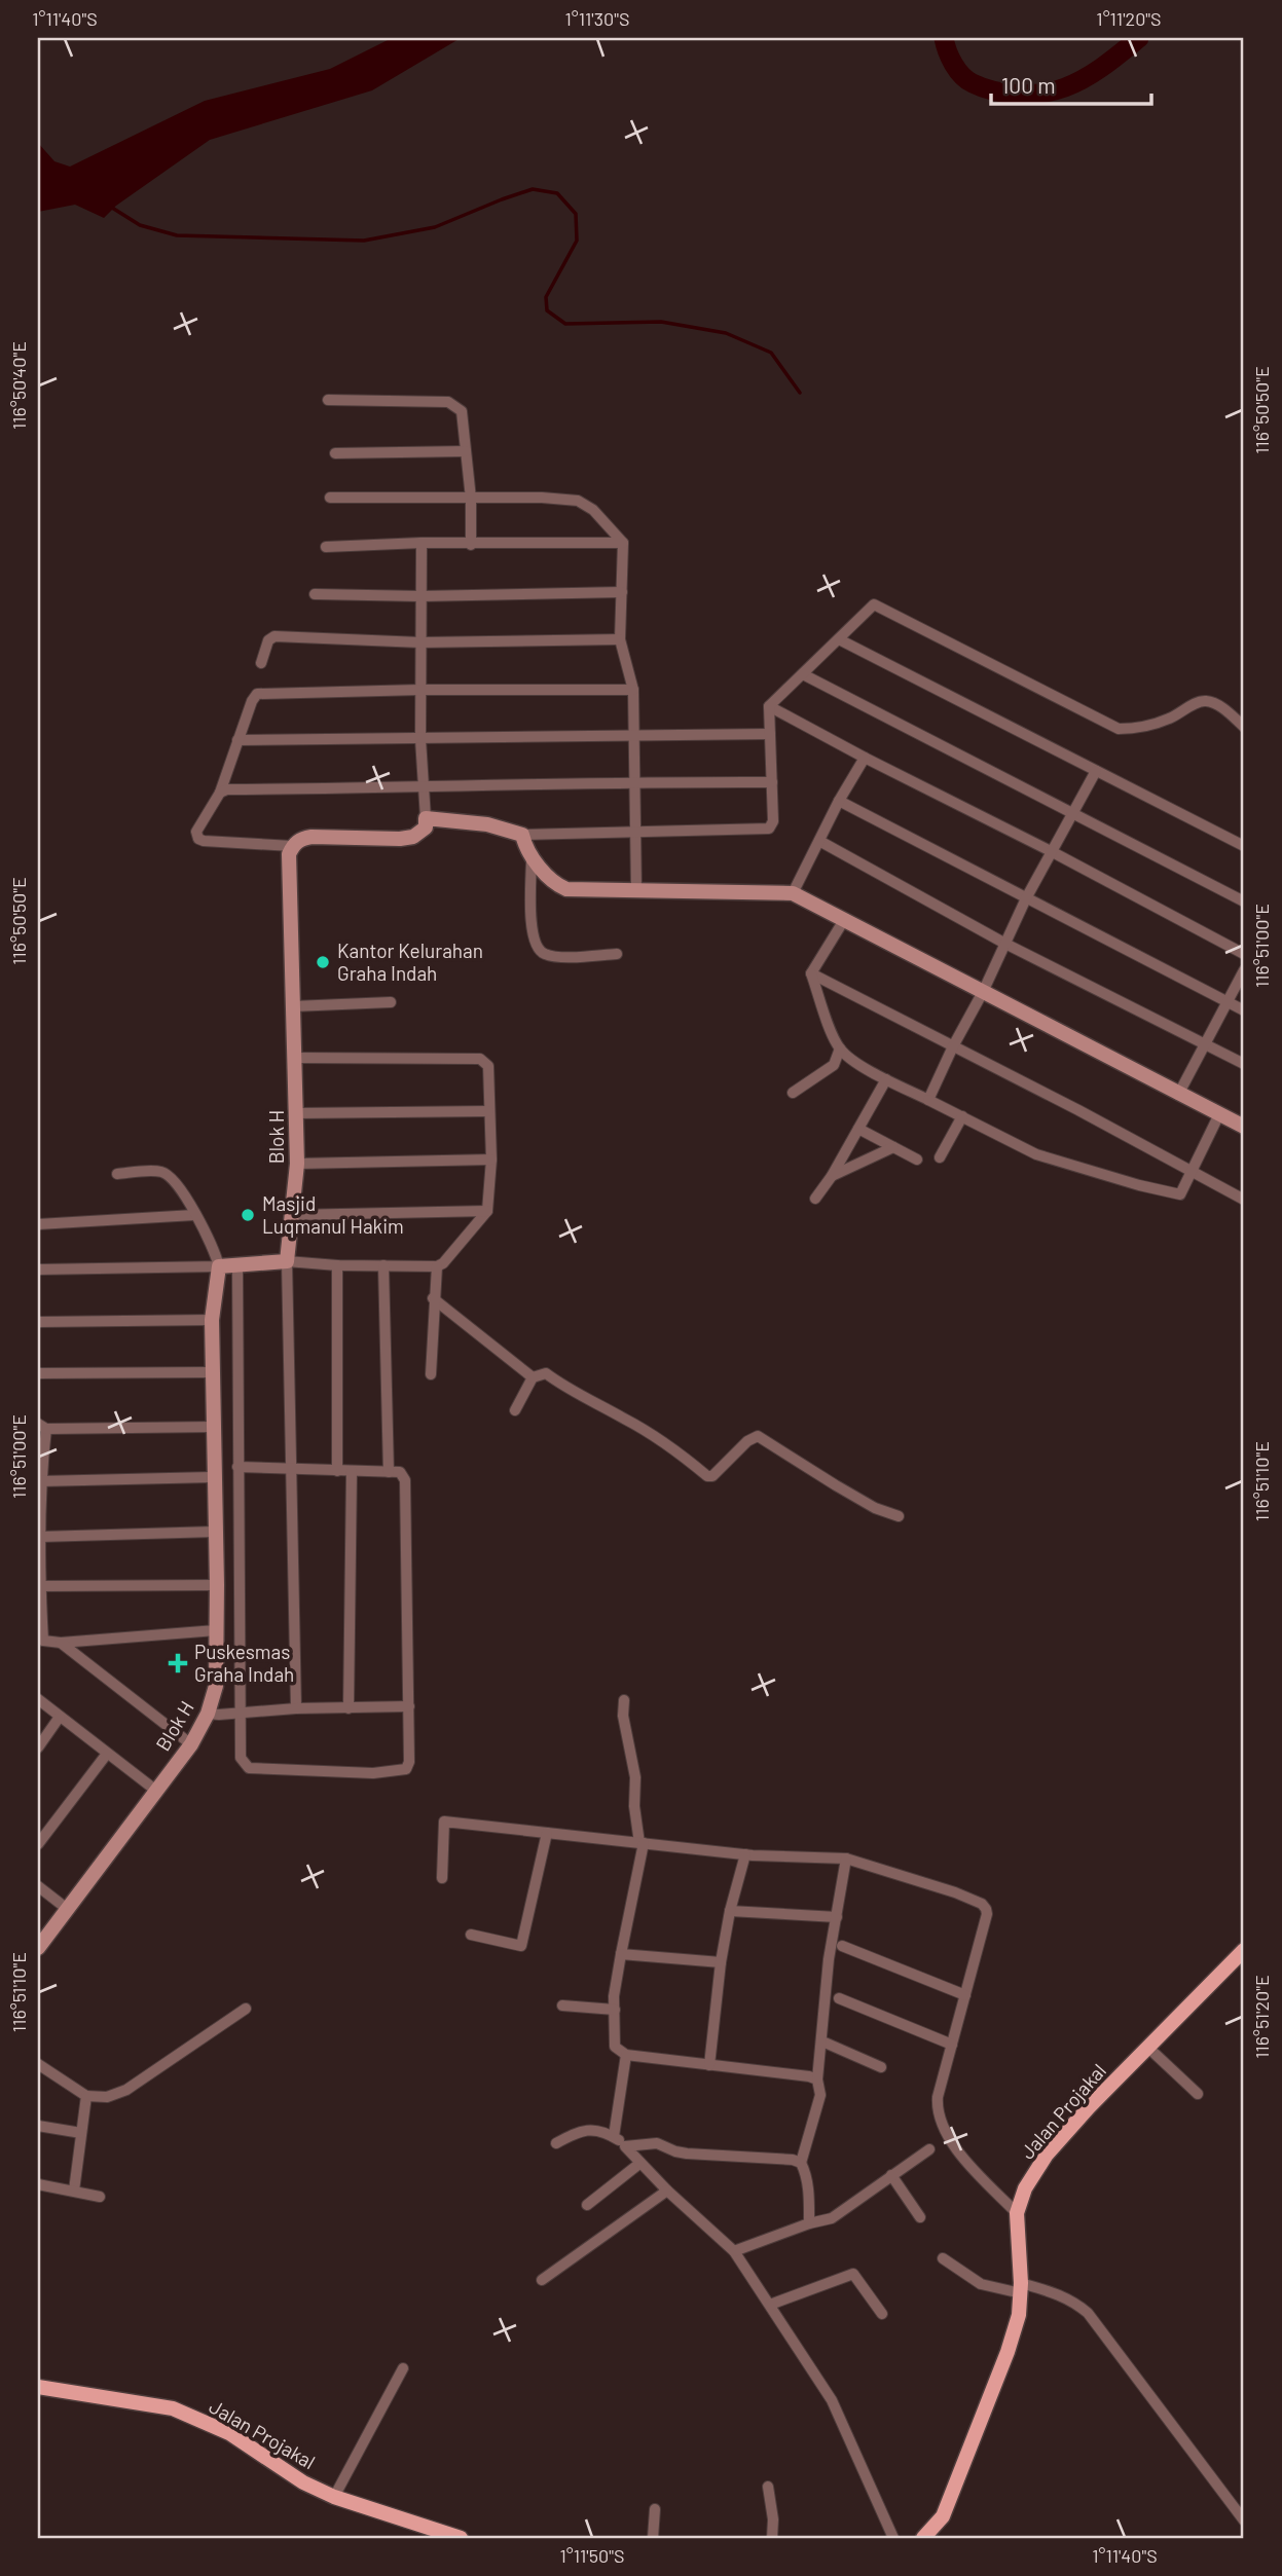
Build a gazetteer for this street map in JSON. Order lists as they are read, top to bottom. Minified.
{"streets":{"main road":["Jalan Projakal"],"street":["Blok H"]},"places":{"other":["Kantor Kelurahan Graha Indah","Masjid Luqmanul Hakim"],"health":["Puskesmas Graha Indah"]},"scale_bar":"100 m","coordinates":["1°11'40\"S","1°11'30\"S","1°11'20\"S","116°50'40\"E","116°50'50\"E","116°51'00\"E","116°51'10\"E","116°51'20\"E","1°11'50\"S"]}
